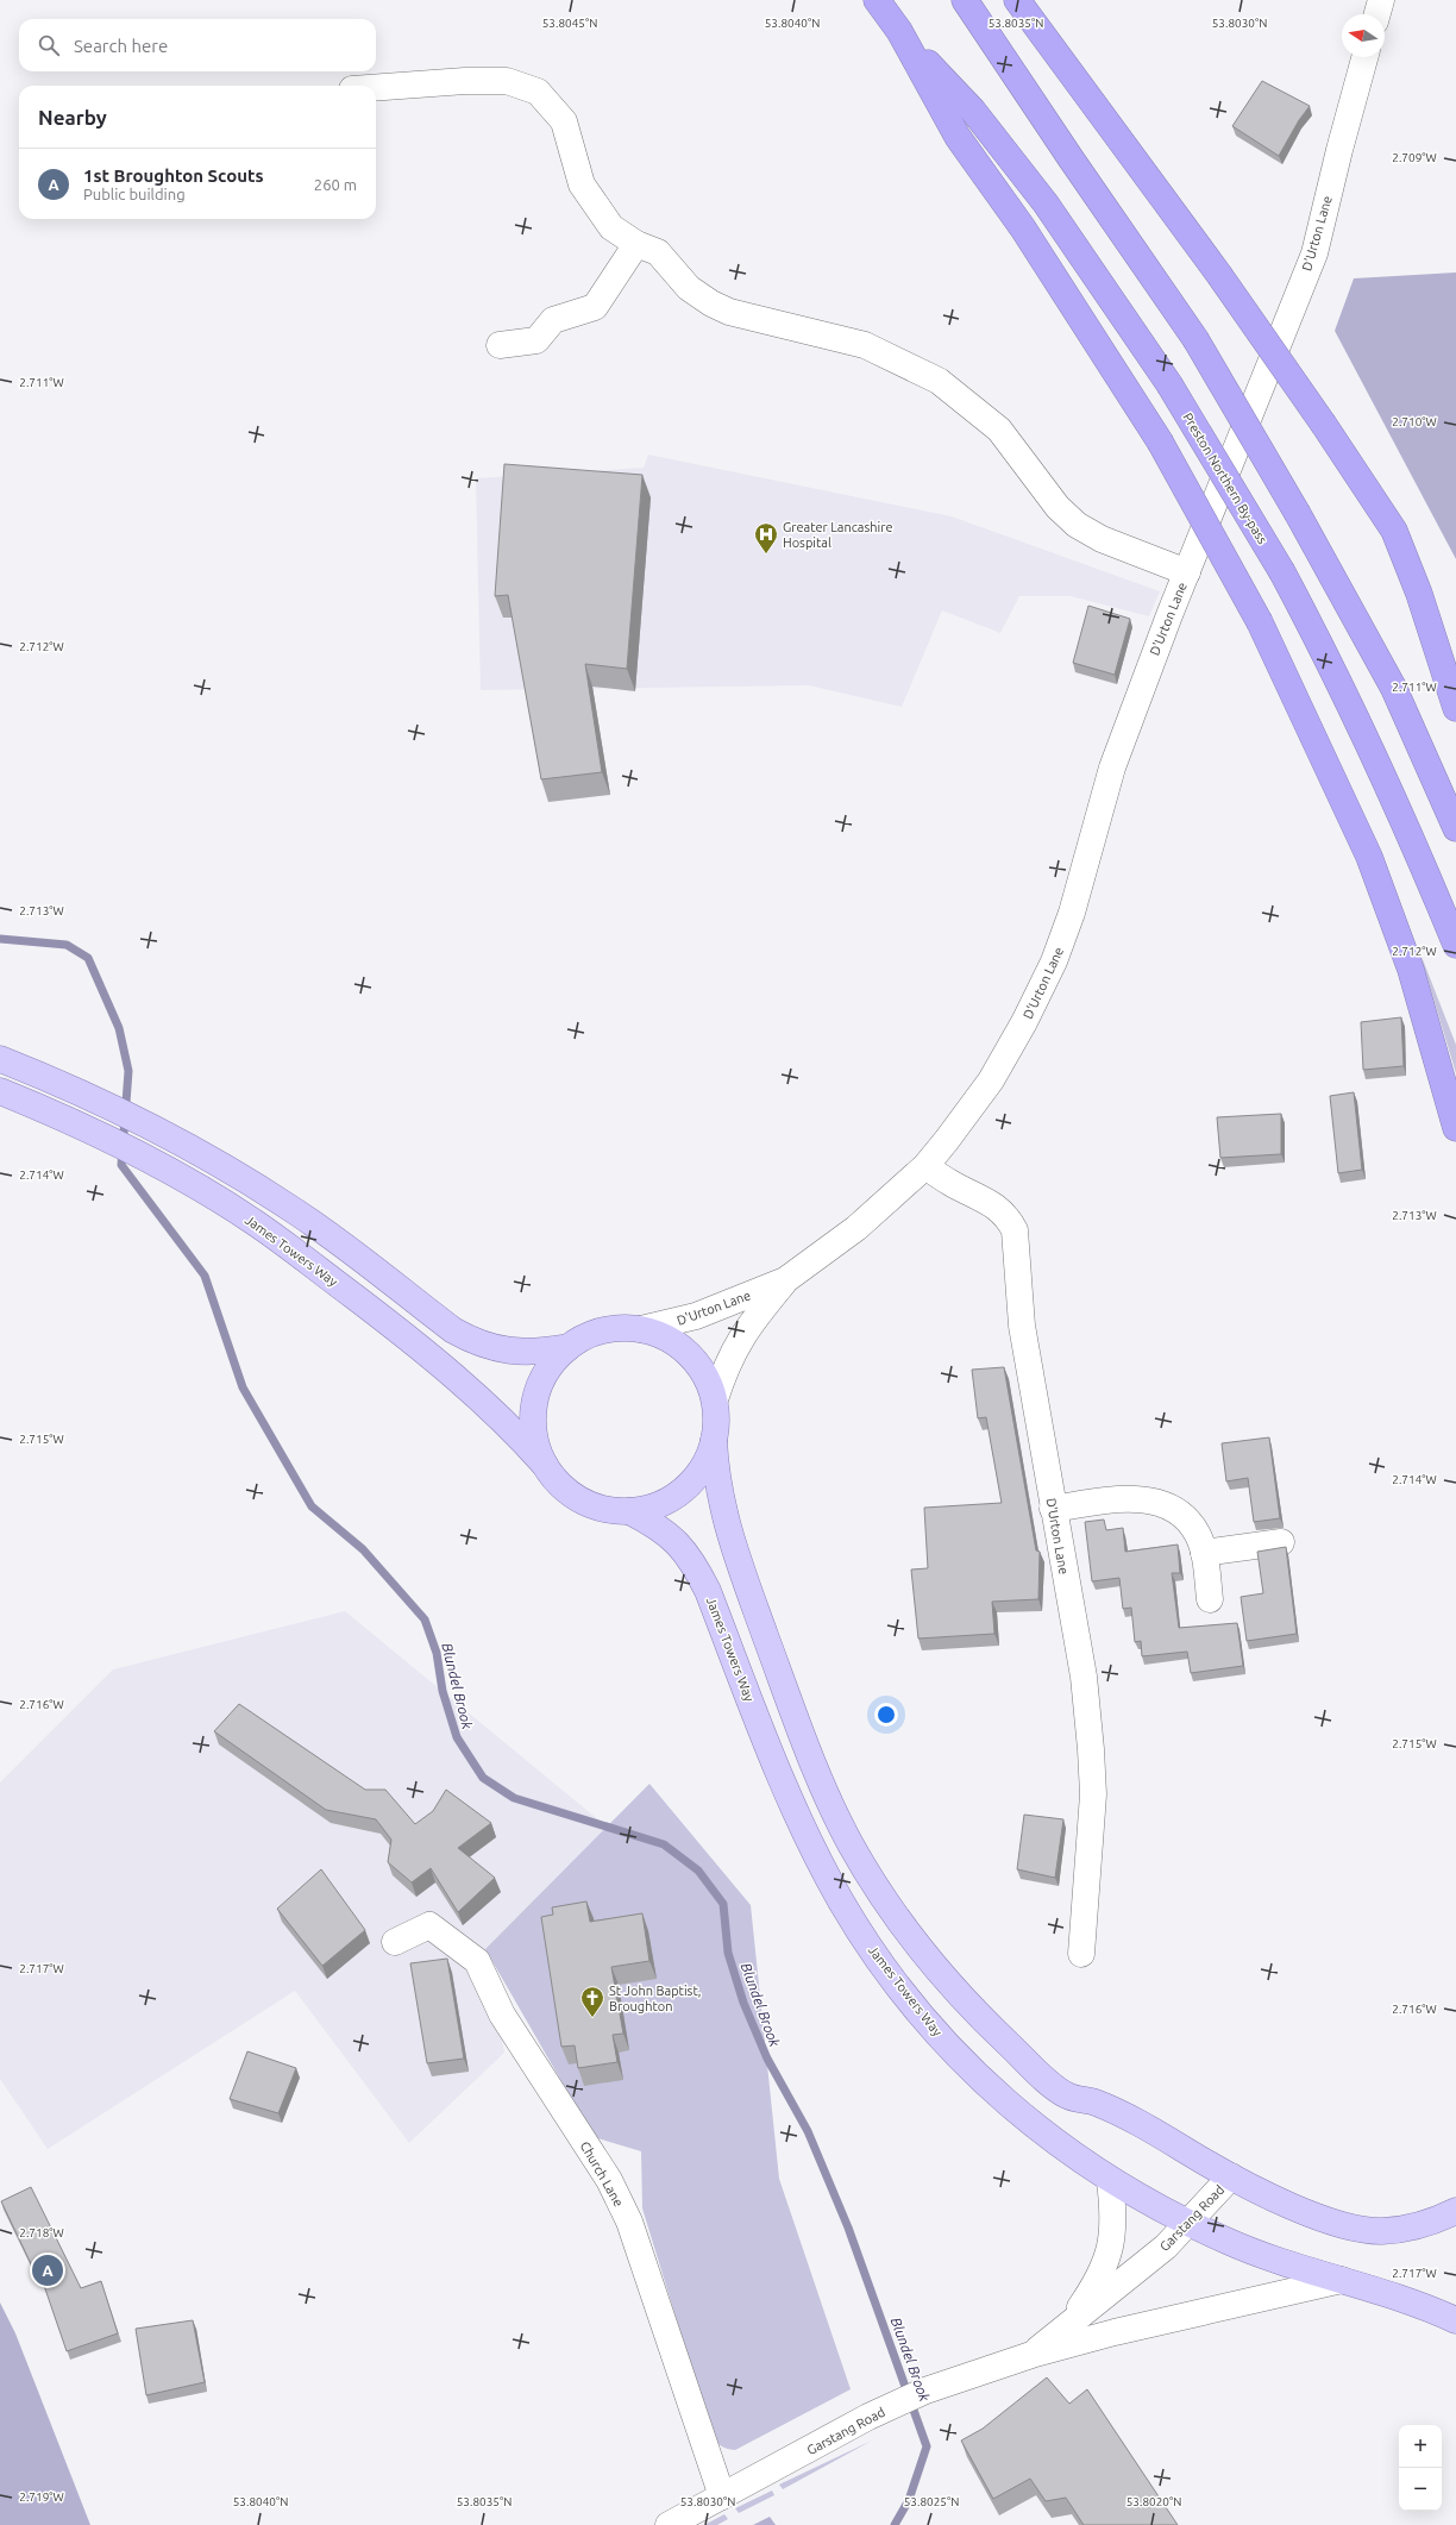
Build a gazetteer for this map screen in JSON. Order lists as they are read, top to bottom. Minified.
{"streets":{"highway":["Preston Northern By-pass"],"main road":["James Towers Way","Garstang Road"],"street":["D'Urton Lane","Church Lane"]},"crossings":[["James Towers Way","Garstang Road"],["Church Lane","Garstang Road"]],"water":["Blundel Brook"],"places":{"hospital":["Greater Lancashire Hospital"],"church":["St John Baptist, Broughton"]},"north":"left","page":{"search":"Search here","heading":"Nearby","list":[{"mark":"A","name":"1st Broughton Scouts","note":"Public building","value":"260 m"}],"pins":"A","map_buttons":["+","−"]},"coordinates":["53.8045°N","53.8040°N","53.8035°N","53.8030°N","2.709°W","2.711°W","2.710°W","2.712°W","2.713°W","2.714°W","2.715°W","2.716°W","2.717°W","2.718°W","2.719°W","53.8025°N","53.8020°N"]}
